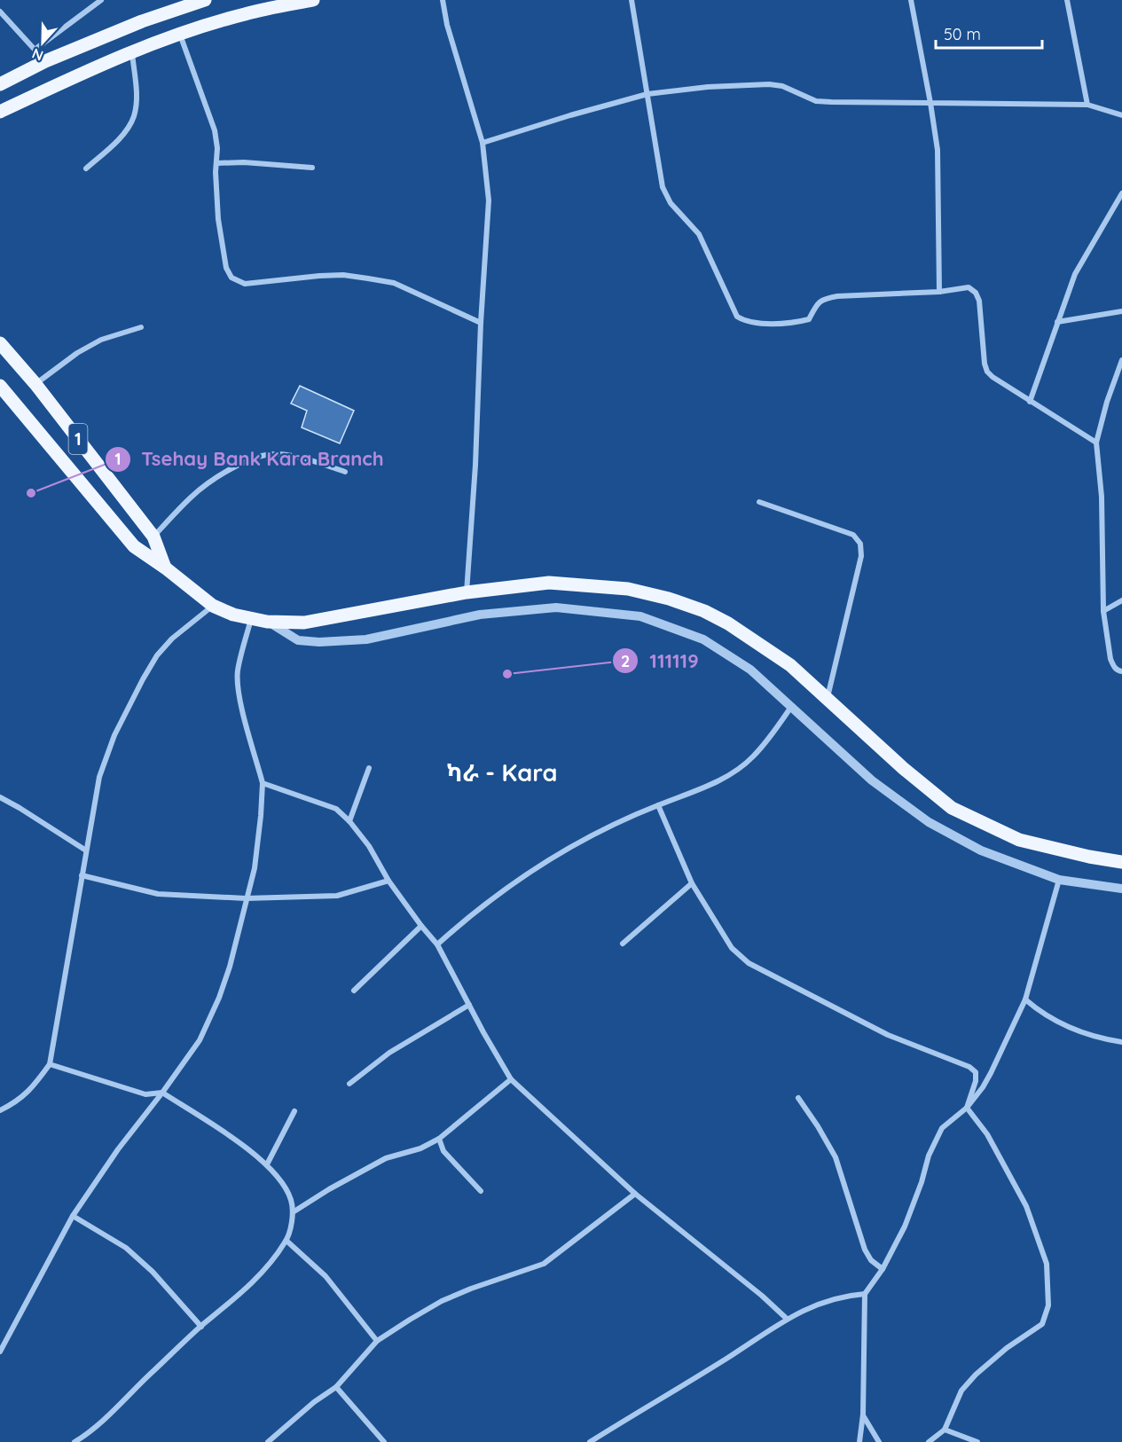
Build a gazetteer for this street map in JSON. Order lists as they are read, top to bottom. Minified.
{"streets":{"main road":["1"]},"districts":["ካራ - Kara"],"places":["Tsehay Bank Kara Branch","111119"],"scale_bar":"50 m","north":"bottom"}
